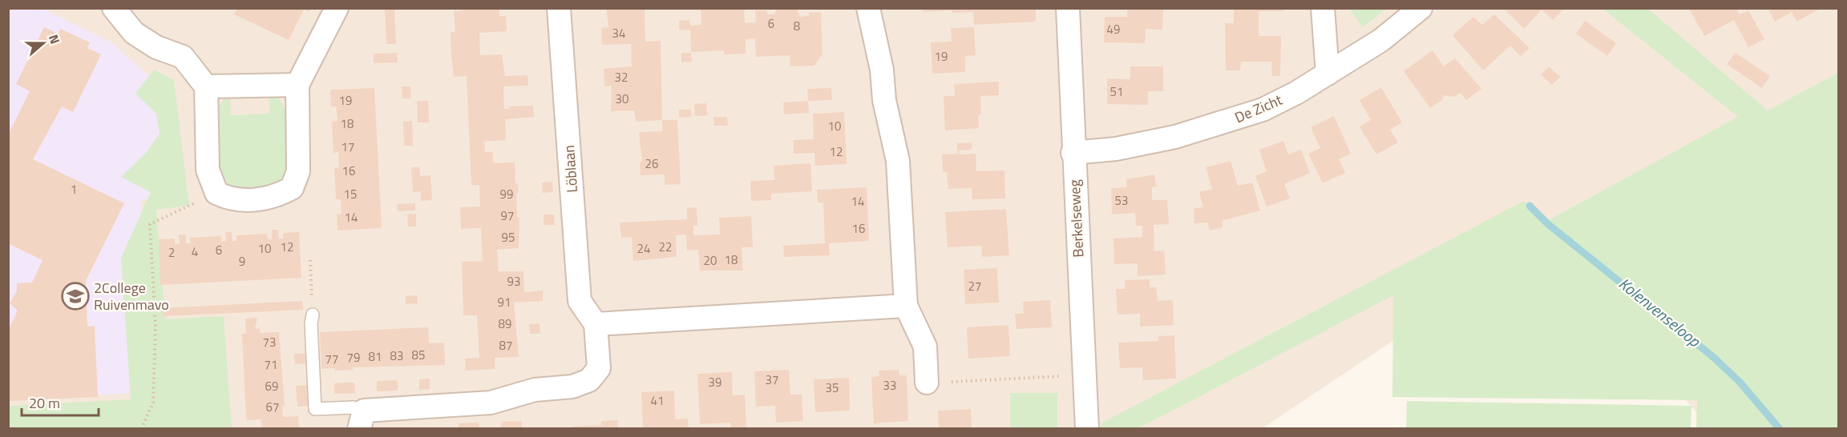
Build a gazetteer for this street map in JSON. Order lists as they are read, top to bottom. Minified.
{"streets":{"street":["De Zicht","Löblaan","Berkelseweg"]},"crossings":[["De Zicht","Berkelseweg"]],"water":["Kolenvenseloop"],"places":{"school or university":["2College Ruivenmavo"]},"house_numbers":["6","8","49","34","19","32","51","30","19","18","10","17","12","26","16","1","15","99","53","14","97","14","16","95","12","22","10","24","6","4","2","18","20","9","93","27","91","89","73","87","85","83","81","79","77","71","37","39","33","69","35","41","67"],"scale_bar":"20 m","north":"right"}
